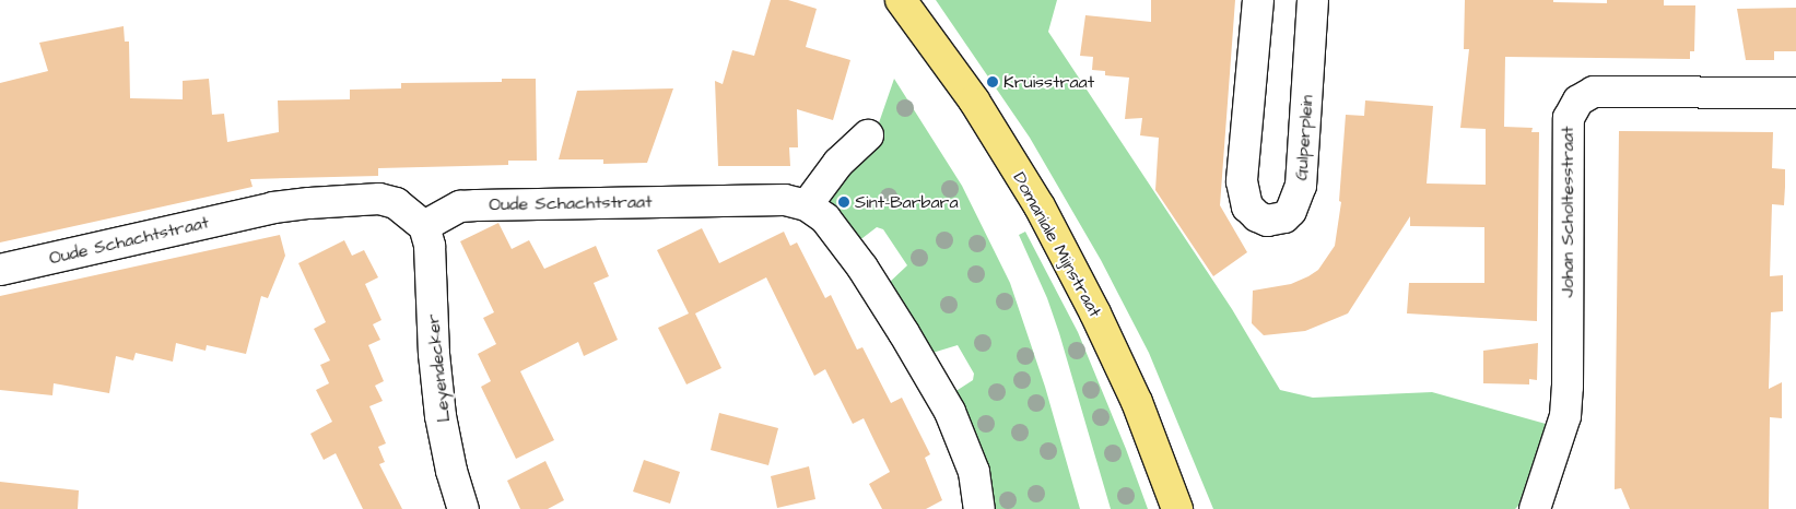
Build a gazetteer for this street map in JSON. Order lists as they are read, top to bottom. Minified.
{"streets":{"main road":["Domaniale Mijnstraat"],"street":["Gulperplein","Oude Schachtstraat","Johan Scholtesstraat","Leyendecker"]},"crossings":[["Oude Schachtstraat","Leyendecker"]],"places":["Kruisstraat","Sint-Barbara"]}
